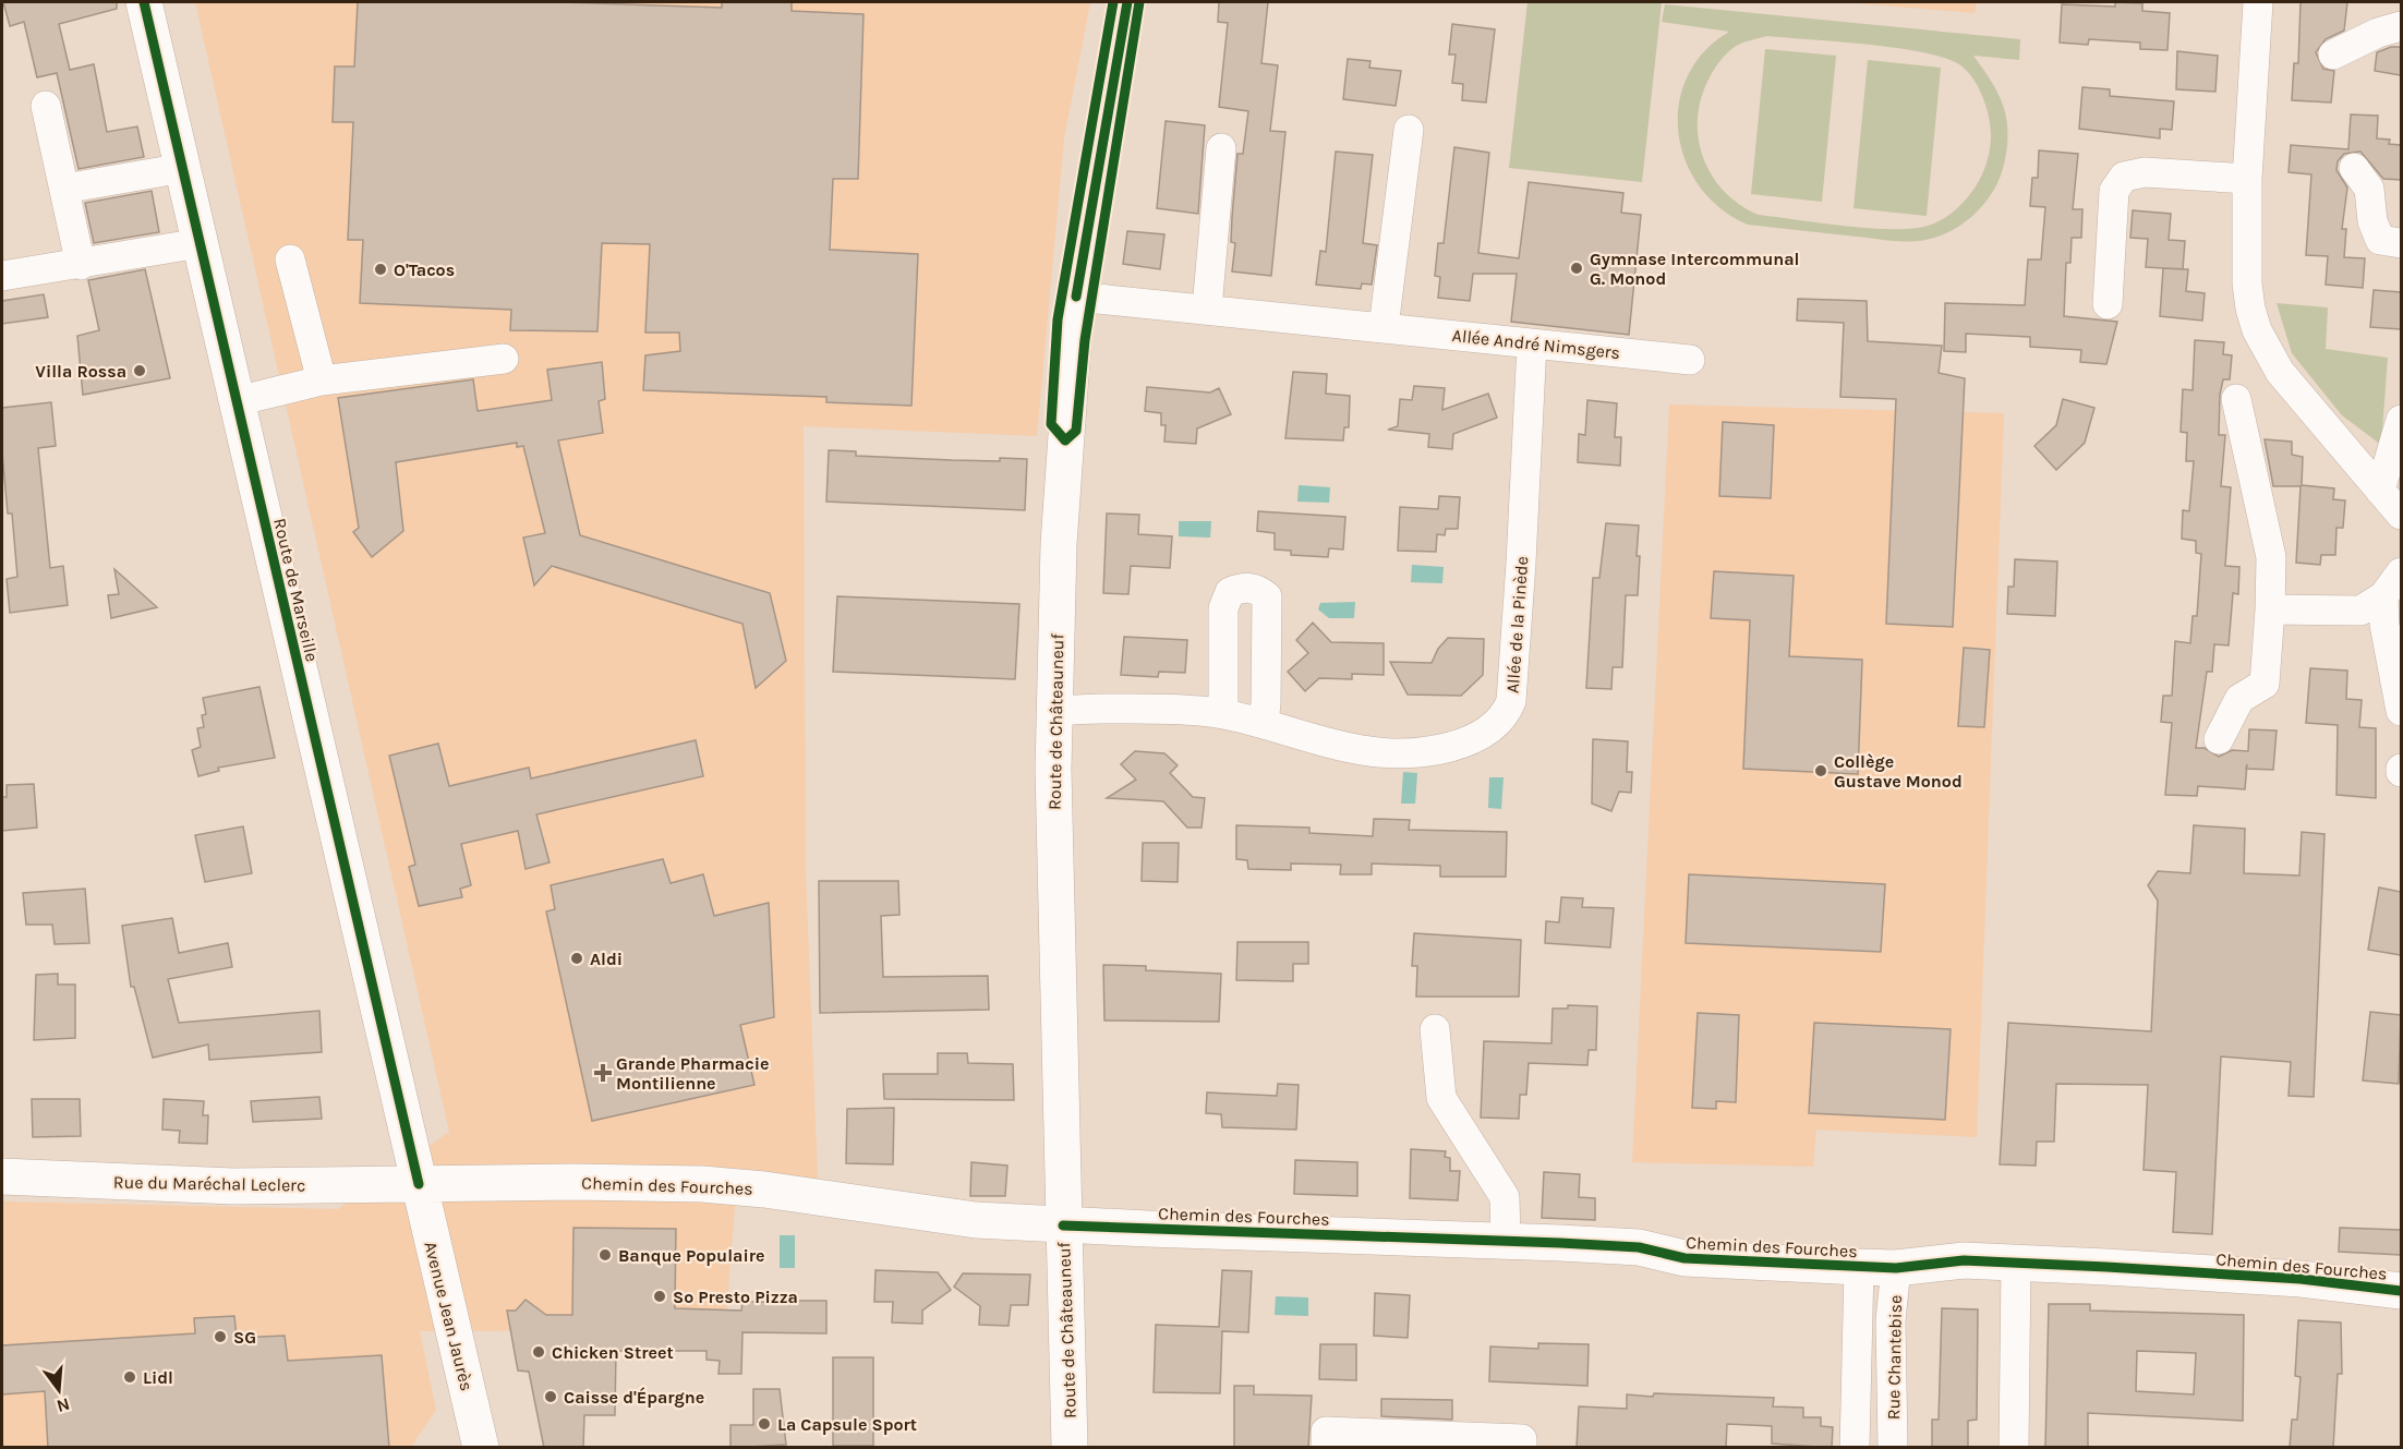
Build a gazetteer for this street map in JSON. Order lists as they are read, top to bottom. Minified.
{"streets":{"main road":["Route de Marseille","Route de Châteauneuf","Rue du Maréchal Leclerc","Chemin des Fourches","Avenue Jean Jaurès"],"street":["Allée André Nimsgers","Allée de la Pinède","Rue Chantebise"]},"crossings":[["Allée André Nimsgers","Allée de la Pinède"],["Allée André Nimsgers","Route de Châteauneuf"],["Route de Marseille","Rue du Maréchal Leclerc"],["Route de Marseille","Chemin des Fourches"],["Route de Marseille","Avenue Jean Jaurès"],["Allée de la Pinède","Route de Châteauneuf"],["Route de Châteauneuf","Chemin des Fourches"],["Rue du Maréchal Leclerc","Chemin des Fourches"],["Rue du Maréchal Leclerc","Avenue Jean Jaurès"],["Chemin des Fourches","Avenue Jean Jaurès"],["Chemin des Fourches","Rue Chantebise"]],"places":{"other":["Gymnase Intercommunal G. Monod","O'Tacos","Villa Rossa","Collège Gustave Monod","Aldi","Banque Populaire","So Presto Pizza","SG","Chicken Street","Lidl","Caisse d'Épargne","La Capsule Sport"],"health":["Grande Pharmacie Montilienne"]},"north":"bottom"}
